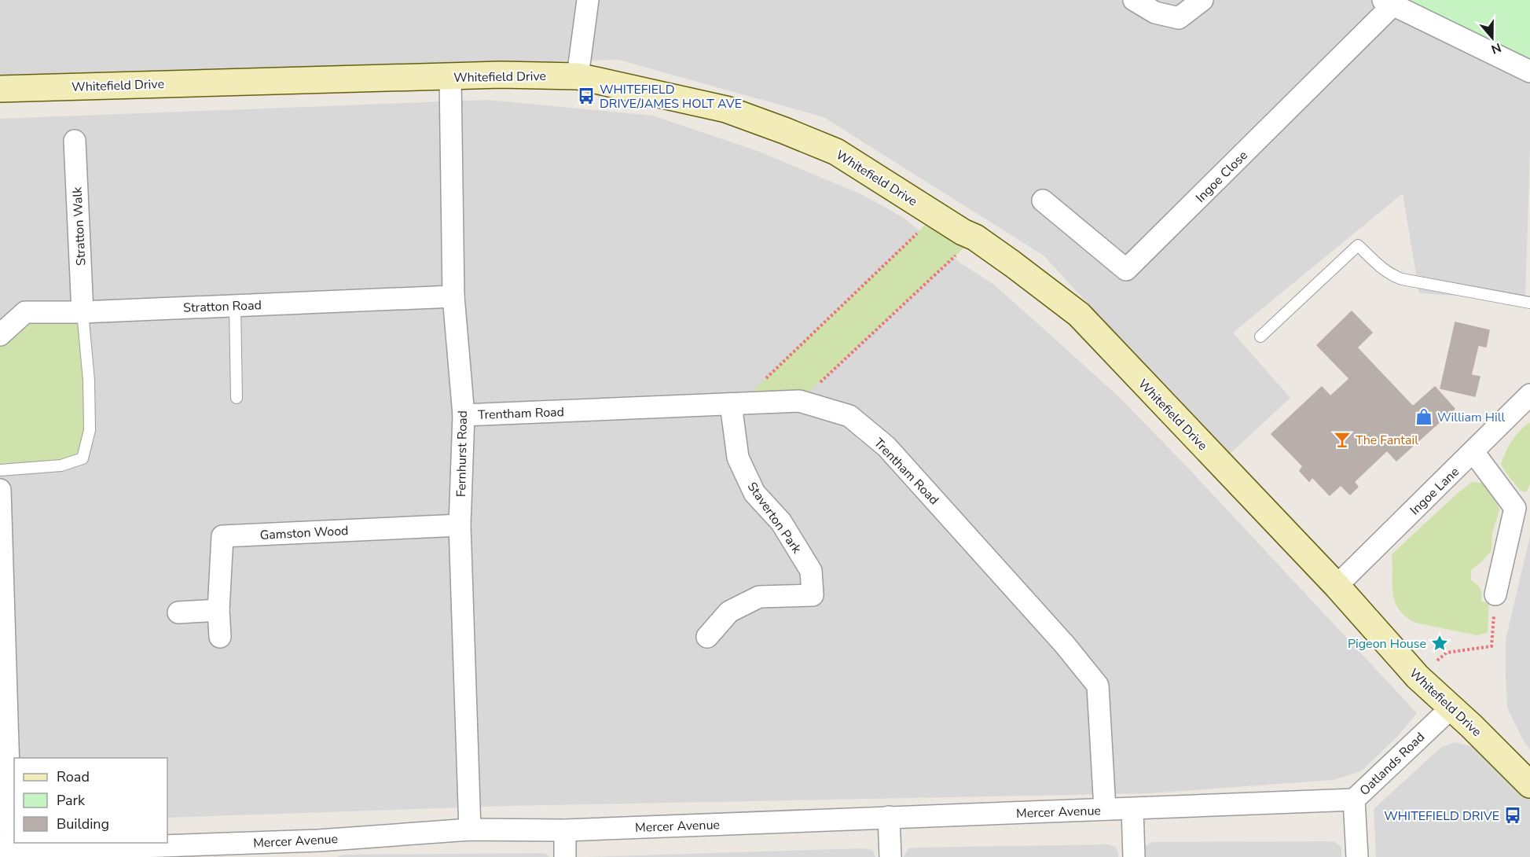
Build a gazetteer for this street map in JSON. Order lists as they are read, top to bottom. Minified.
{"streets":{"main road":["Whitefield Drive"],"street":["Ingoe Close","Stratton Walk","Stratton Road","Trentham Road","Fernhurst Road","Ingoe Lane","Staverton Park","Gamston Wood","Oatlands Road","Mercer Avenue"]},"crossings":[["Whitefield Drive","Fernhurst Road"],["Whitefield Drive","Ingoe Lane"],["Whitefield Drive","Oatlands Road"],["Stratton Walk","Stratton Road"],["Stratton Road","Fernhurst Road"],["Trentham Road","Fernhurst Road"],["Trentham Road","Staverton Park"],["Trentham Road","Mercer Avenue"],["Fernhurst Road","Gamston Wood"],["Fernhurst Road","Mercer Avenue"],["Oatlands Road","Mercer Avenue"]],"places":{"bus stop":["WHITEFIELD DRIVE/JAMES HOLT AVE","WHITEFIELD DRIVE"],"shop":["William Hill"],"bar":["The Fantail"],"place":["Pigeon House"]},"legend":["Road","Park","Building"],"north":"bottom"}
